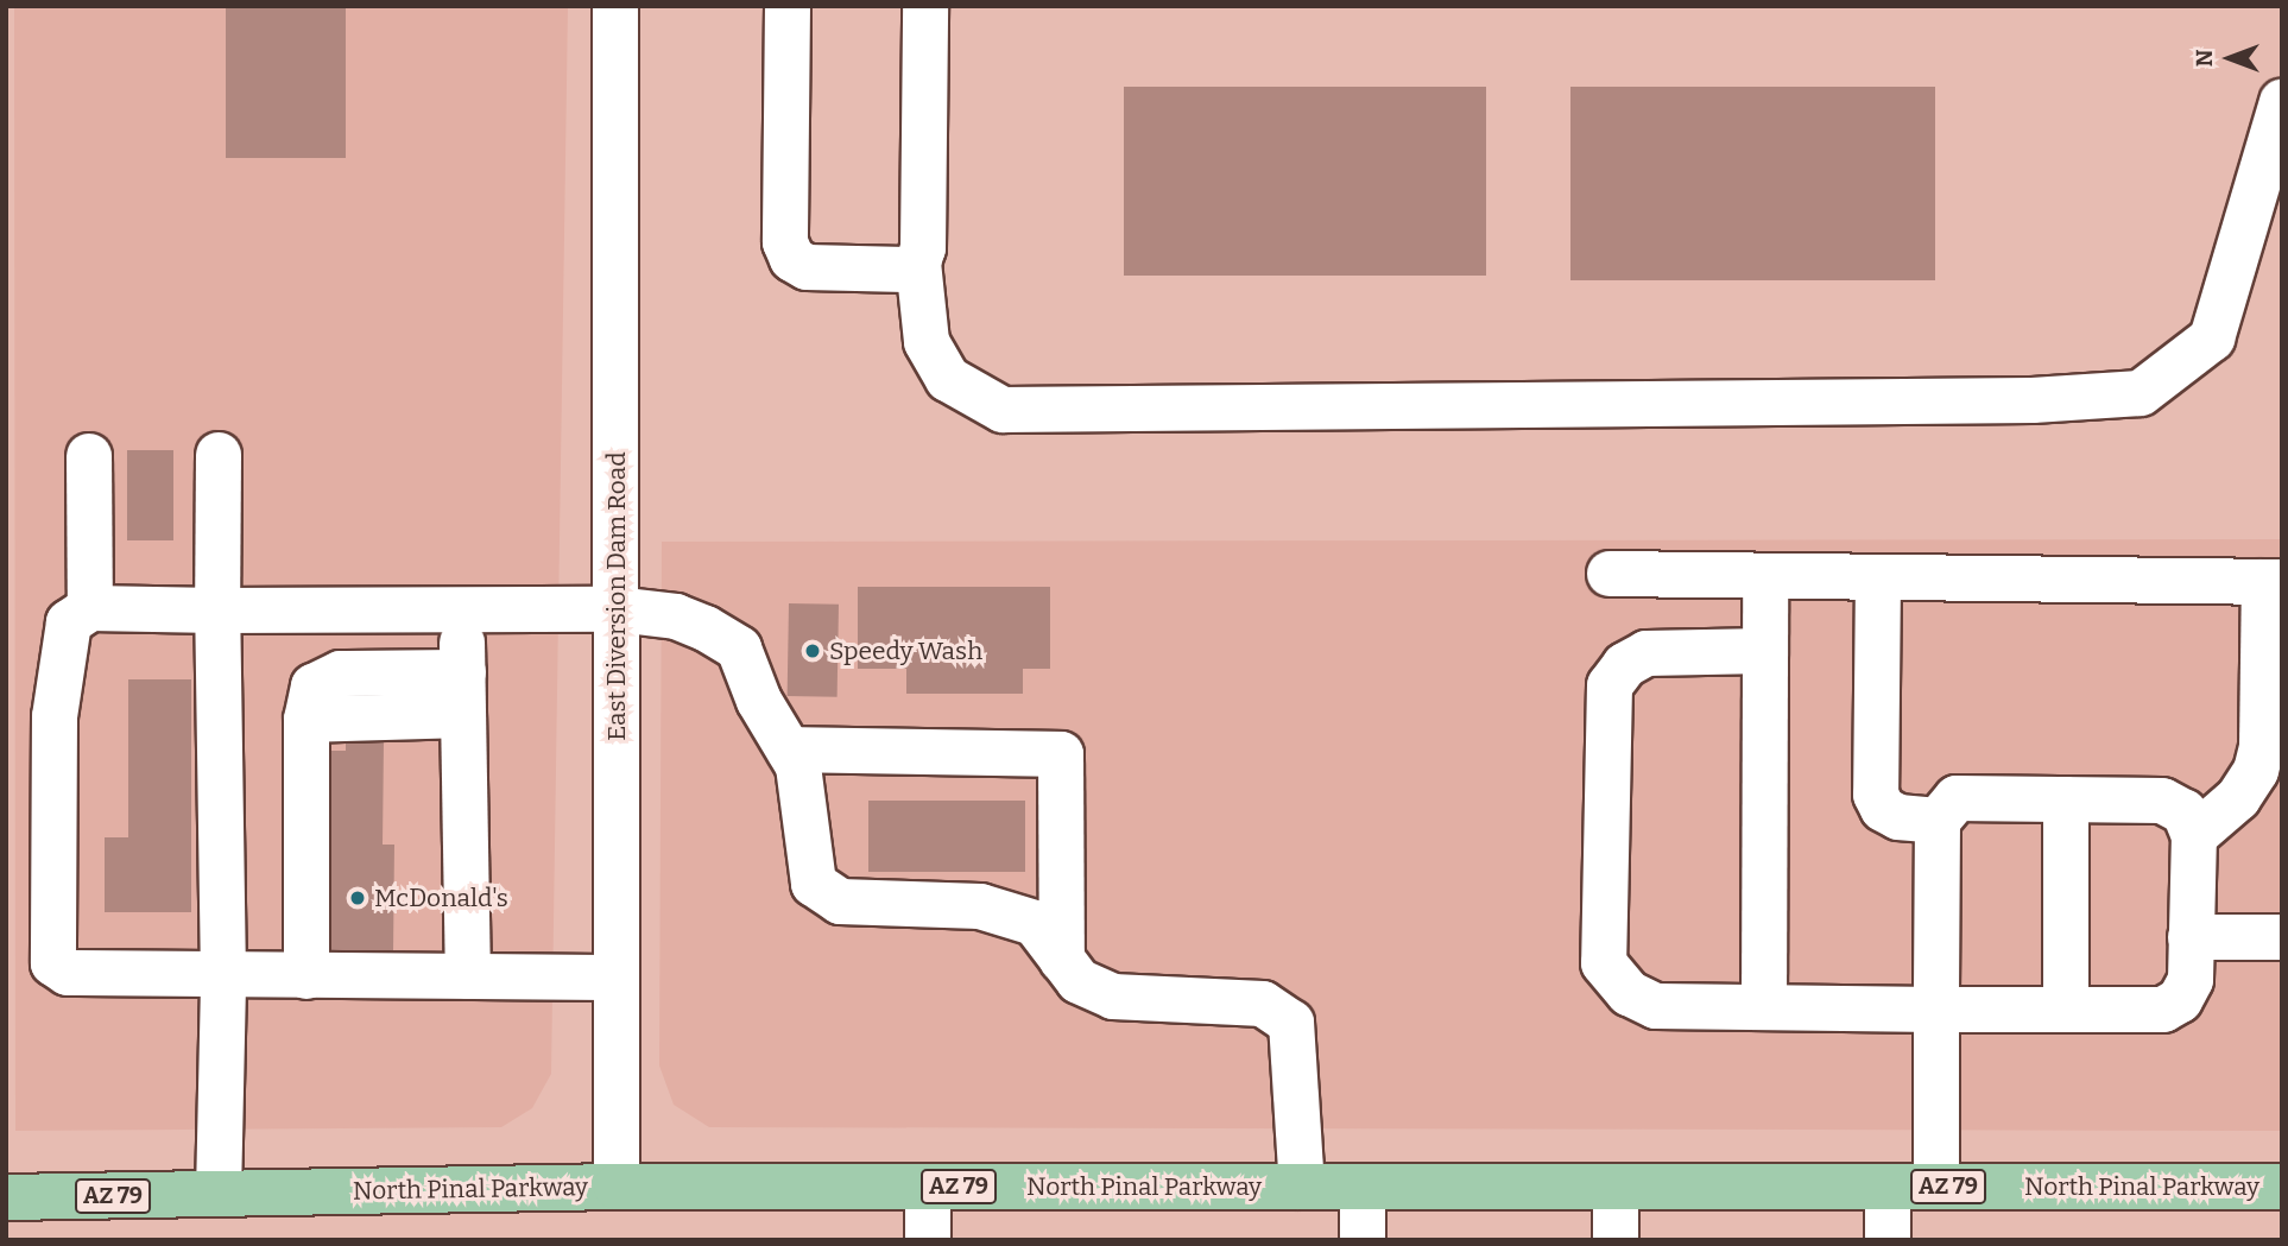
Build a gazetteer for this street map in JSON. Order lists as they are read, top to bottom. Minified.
{"streets":{"main road":["AZ 79","North Pinal Parkway"],"street":["East Diversion Dam Road"]},"crossings":[["East Diversion Dam Road","North Pinal Parkway"]],"places":["Speedy Wash","McDonald's"],"north":"left"}
